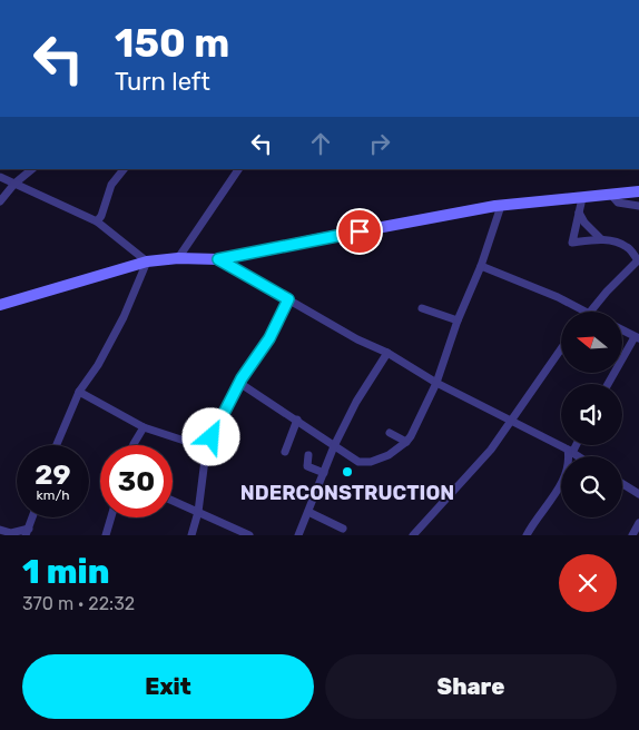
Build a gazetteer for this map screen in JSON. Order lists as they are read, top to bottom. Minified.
{"places":["NDERCONSTRUCTION"],"north":"left","page":{"turn":["150 m","Turn left"],"speed":"29 km/h","limit":"30","heading":["1 min","370 m · 22:32"],"buttons":["Exit","Share"]}}
